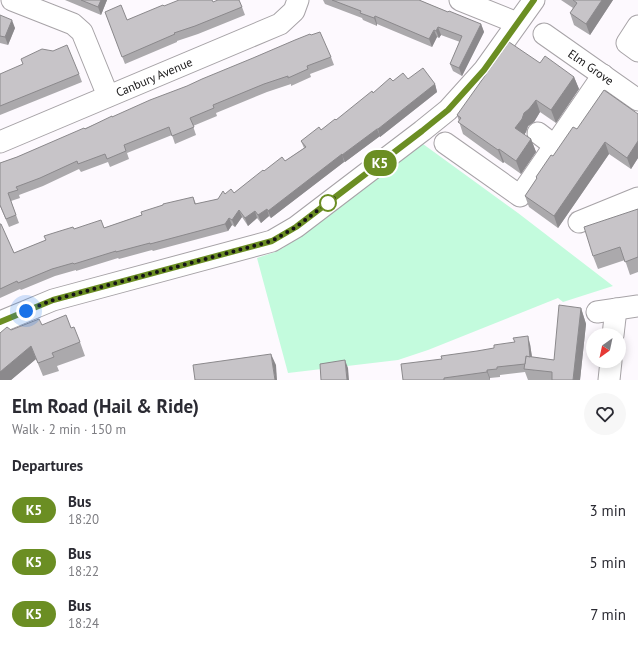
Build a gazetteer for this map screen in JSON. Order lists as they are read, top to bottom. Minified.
{"streets":{"street":["Elm Grove","Canbury Avenue"]},"lines":["bus line K5"],"north":"bottom left","page":{"on_map":"K5","heading":[["Elm Road (Hail & Ride)","Walk · 2 min · 150 m"],"Departures"],"list":[{"mark":"K5","name":"Bus","note":"18:20","value":"3 min"},{"mark":"K5","name":"Bus","note":"18:22","value":"5 min"},{"mark":"K5","name":"Bus","note":"18:24","value":"7 min"}]}}
